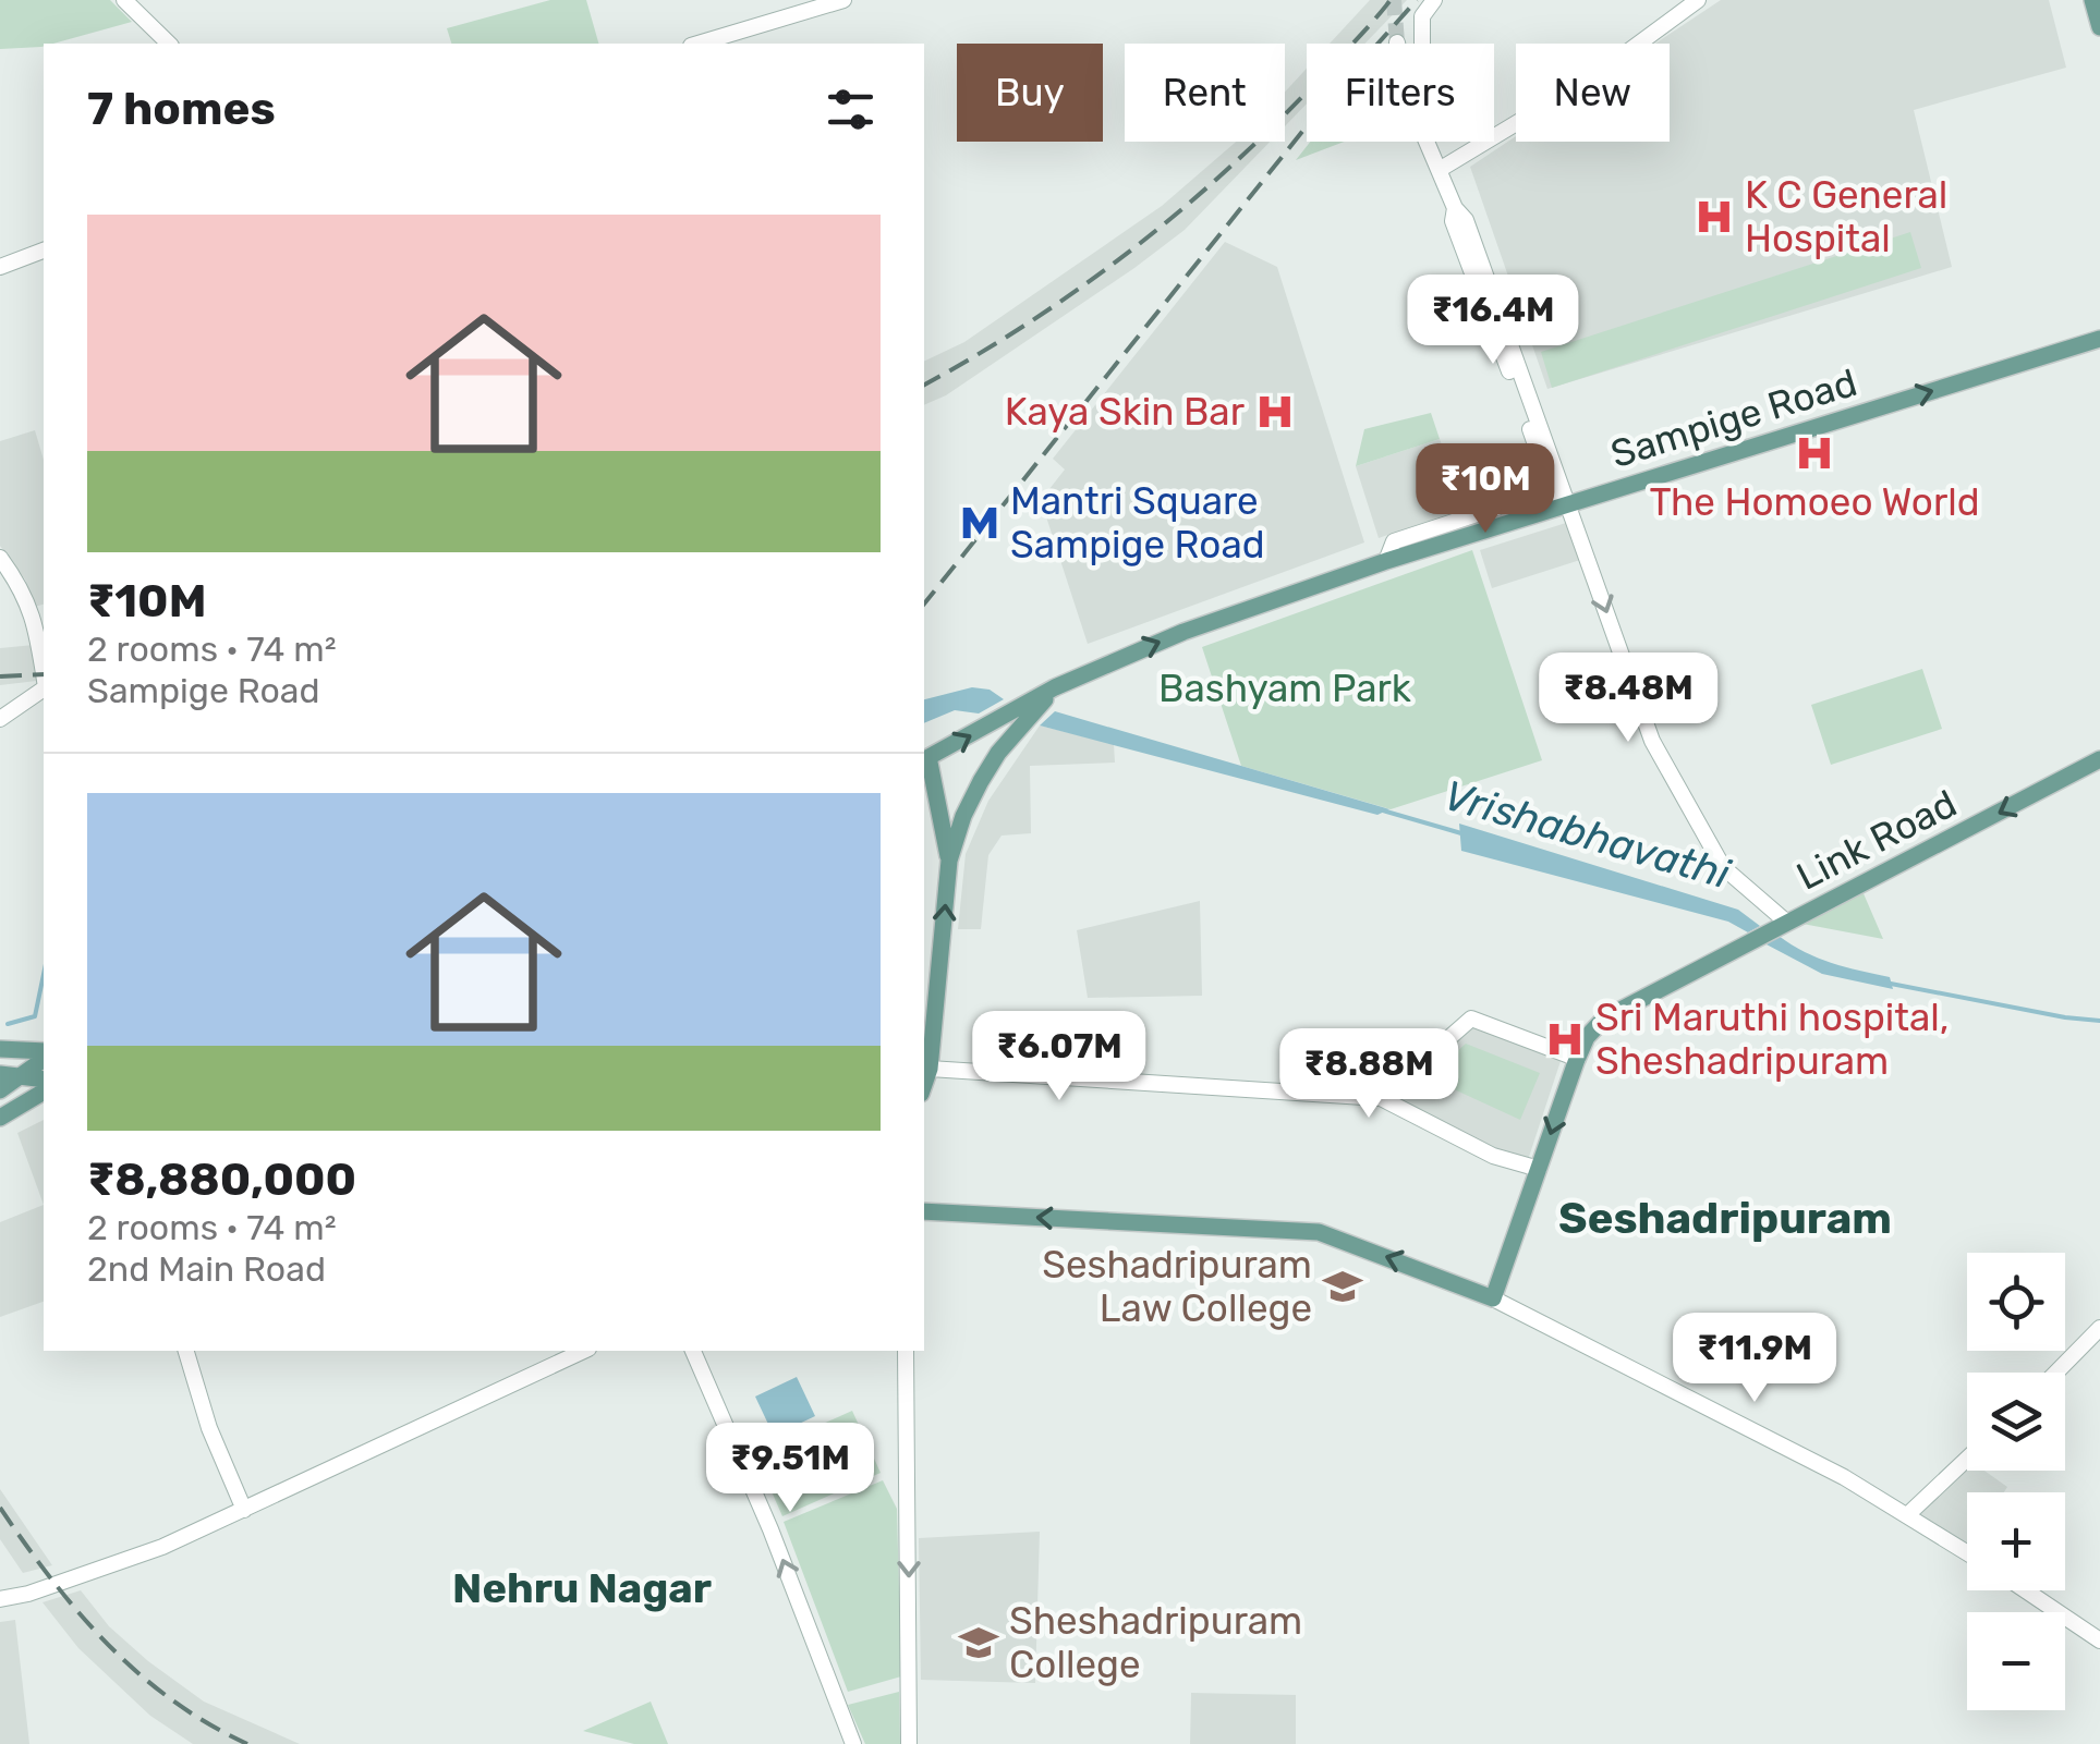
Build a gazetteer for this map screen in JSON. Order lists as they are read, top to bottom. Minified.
{"streets":{"main road":["Sampige Road","Link Road"]},"one_way":["Sampige Road","Link Road"],"districts":["Seshadripuram","Nehru Nagar"],"water":["Vrishabhavathi"],"parks":["Bashyam Park"],"places":{"hospital":["K C General Hospital","Kaya Skin Bar","The Homoeo World","Sri Maruthi hospital, Sheshadripuram"],"metro station":["Mantri Square Sampige Road"],"school or university":["Seshadripuram Law College","Sheshadripuram College"]},"page":{"chip":["Buy","Rent","Filters","New"],"heading":"7 homes","list":[{"name":"₹10M","note":"2 rooms · 74 m² · Sampige Road"},{"name":"₹8,880,000","note":"2 rooms · 74 m² · 2nd Main Road"}],"price":["₹16.4M","₹10M","₹8.48M","₹6.07M","₹8.88M","₹11.9M","₹9.51M"],"map_buttons":["+","−"]}}
